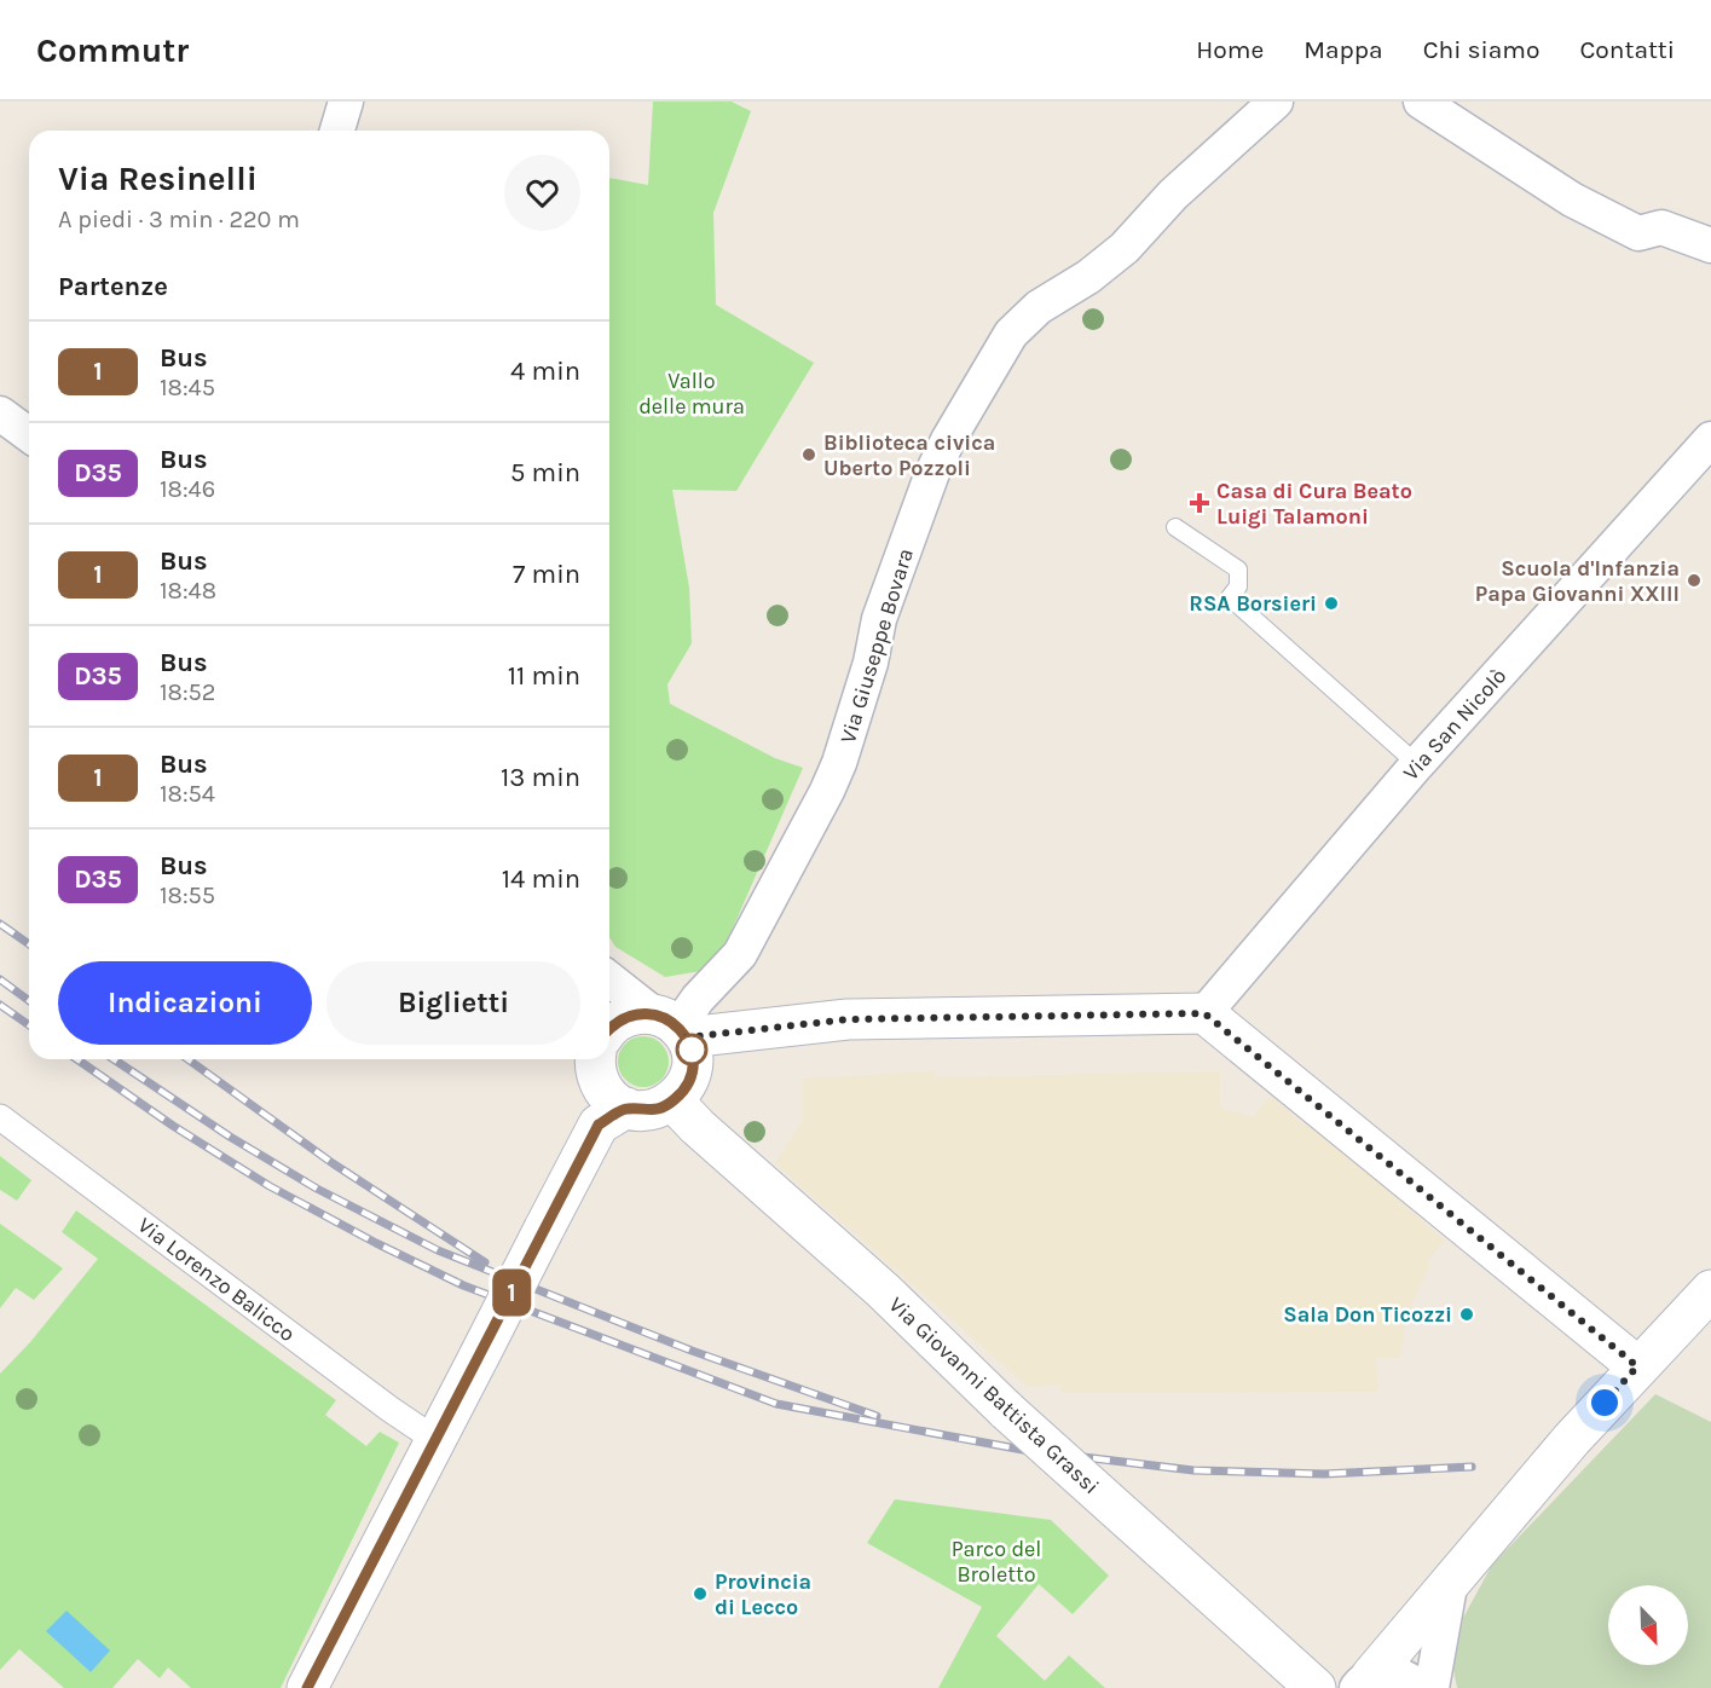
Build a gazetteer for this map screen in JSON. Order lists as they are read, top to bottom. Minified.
{"streets":{"street":["Via Giuseppe Bovara","Via San Nicolò","Via Lorenzo Balicco","Via Giovanni Battista Grassi"]},"parks":["Vallo delle mura","Parco del Broletto"],"places":{"other":["Biblioteca civica Uberto Pozzoli","Scuola d'Infanzia Papa Giovanni XXIII","RSA Borsieri","Sala Don Ticozzi","Provincia di Lecco"],"health":["Casa di Cura Beato Luigi Talamoni"]},"lines":["bus line 1"],"north":"bottom right","page":{"header":"Commutr","nav":["Home","Mappa","Chi siamo","Contatti"],"on_map":"1","heading":[["Via Resinelli","A piedi · 3 min · 220 m"],"Partenze"],"list":[{"mark":"1","name":"Bus","note":"18:45","value":"4 min"},{"mark":"D35","name":"Bus","note":"18:46","value":"5 min"},{"mark":"1","name":"Bus","note":"18:48","value":"7 min"},{"mark":"D35","name":"Bus","note":"18:52","value":"11 min"},{"mark":"1","name":"Bus","note":"18:54","value":"13 min"},{"mark":"D35","name":"Bus","note":"18:55","value":"14 min"}],"buttons":["Indicazioni","Biglietti"]}}
